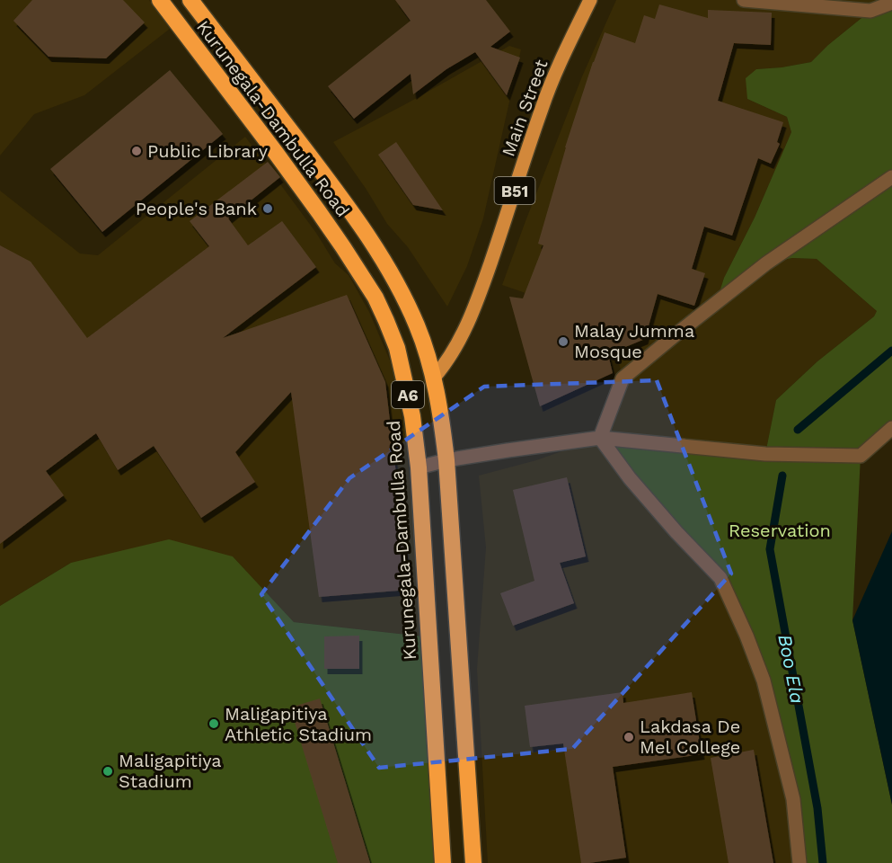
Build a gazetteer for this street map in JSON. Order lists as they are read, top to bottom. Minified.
{"streets":{"highway":["Kurunegala-Dambulla Road","A6"],"main road":["Main Street","B51"]},"crossings":[["Main Street","Kurunegala-Dambulla Road"]],"water":["Boo Ela"],"parks":["Reservation"],"places":["Public Library","People's Bank","Malay Jumma Mosque","Maligapitiya Athletic Stadium","Lakdasa De Mel College","Maligapitiya Stadium"]}
